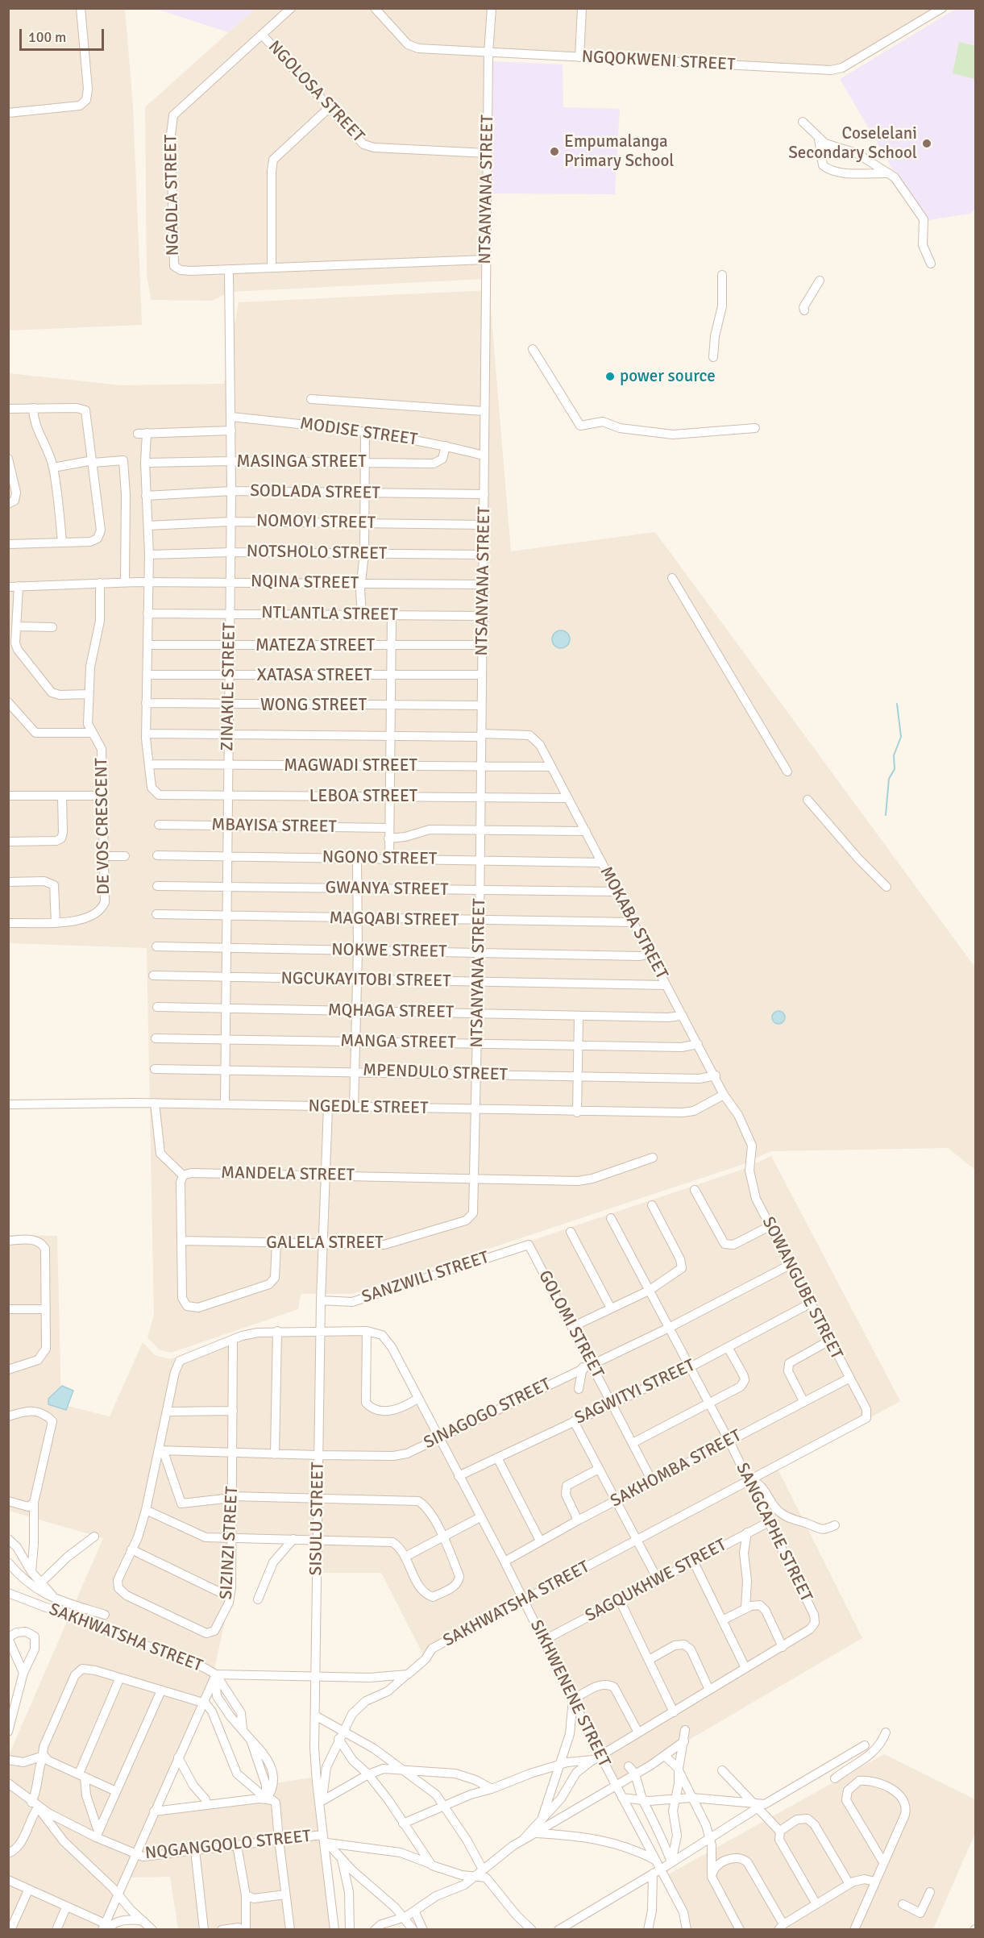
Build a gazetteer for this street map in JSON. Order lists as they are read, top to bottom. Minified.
{"streets":{"street":["NGQOKWENI STREET","NGOLOSA STREET","NTSANYANA STREET","NGADLA STREET","MODISE STREET","MASINGA STREET","SODLADA STREET","NOMOYI STREET","NOTSHOLO STREET","NQINA STREET","NTLANTLA STREET","MATEZA STREET","XATASA STREET","ZINAKILE STREET","WONG STREET","MAGWADI STREET","LEBOA STREET","DE VOS CRESCENT","MBAYISA STREET","NGONO STREET","GWANYA STREET","MAGQABI STREET","MOKABA STREET","NOKWE STREET","NGCUKAYITOBI STREET","MQHAGA STREET","MANGA STREET","MPENDULO STREET","NGEDLE STREET","MANDELA STREET","GALELA STREET","SANZWILI STREET","SOWANGUBE STREET","GOLOMI STREET","SAGWITYI STREET","SINAGOGO STREET","SAKHOMBA STREET","SISULU STREET","SANGCAPHE STREET","SIZINZI STREET","SAGQUKHWE STREET","SAKHWATSHA STREET","SIKHWENENE STREET","NQGANGQOLO STREET"]},"crossings":[["NGQOKWENI STREET","NTSANYANA STREET"],["NGOLOSA STREET","NTSANYANA STREET"],["NGOLOSA STREET","NGADLA STREET"],["NTSANYANA STREET","NGADLA STREET"],["NTSANYANA STREET","MODISE STREET"],["NTSANYANA STREET","SODLADA STREET"],["NTSANYANA STREET","NOMOYI STREET"],["NTSANYANA STREET","NOTSHOLO STREET"],["NTSANYANA STREET","NQINA STREET"],["NTSANYANA STREET","NTLANTLA STREET"],["NTSANYANA STREET","MATEZA STREET"],["NTSANYANA STREET","XATASA STREET"],["NTSANYANA STREET","WONG STREET"],["NTSANYANA STREET","MAGWADI STREET"],["NTSANYANA STREET","LEBOA STREET"],["NTSANYANA STREET","NGONO STREET"],["NTSANYANA STREET","GWANYA STREET"],["NTSANYANA STREET","MAGQABI STREET"],["NTSANYANA STREET","MOKABA STREET"],["NTSANYANA STREET","NOKWE STREET"],["NTSANYANA STREET","NGCUKAYITOBI STREET"],["NTSANYANA STREET","MQHAGA STREET"],["NTSANYANA STREET","MANGA STREET"],["NTSANYANA STREET","MPENDULO STREET"],["NTSANYANA STREET","NGEDLE STREET"],["NTSANYANA STREET","GALELA STREET"],["NGADLA STREET","ZINAKILE STREET"],["MODISE STREET","MASINGA STREET"],["MODISE STREET","ZINAKILE STREET"],["MASINGA STREET","ZINAKILE STREET"],["SODLADA STREET","ZINAKILE STREET"],["NOMOYI STREET","ZINAKILE STREET"],["NOTSHOLO STREET","ZINAKILE STREET"],["NQINA STREET","ZINAKILE STREET"],["NQINA STREET","DE VOS CRESCENT"],["NTLANTLA STREET","ZINAKILE STREET"],["MATEZA STREET","ZINAKILE STREET"],["XATASA STREET","ZINAKILE STREET"],["ZINAKILE STREET","WONG STREET"],["ZINAKILE STREET","MAGWADI STREET"],["ZINAKILE STREET","LEBOA STREET"],["ZINAKILE STREET","MBAYISA STREET"],["ZINAKILE STREET","NGONO STREET"],["ZINAKILE STREET","GWANYA STREET"],["ZINAKILE STREET","MAGQABI STREET"],["ZINAKILE STREET","MOKABA STREET"],["ZINAKILE STREET","NOKWE STREET"],["ZINAKILE STREET","NGCUKAYITOBI STREET"],["ZINAKILE STREET","MQHAGA STREET"],["ZINAKILE STREET","MANGA STREET"],["ZINAKILE STREET","MPENDULO STREET"],["ZINAKILE STREET","NGEDLE STREET"],["MAGWADI STREET","LEBOA STREET"],["MAGWADI STREET","MOKABA STREET"],["LEBOA STREET","MOKABA STREET"],["NGONO STREET","MOKABA STREET"],["GWANYA STREET","MOKABA STREET"],["MAGQABI STREET","MOKABA STREET"],["MOKABA STREET","NOKWE STREET"],["MOKABA STREET","NGCUKAYITOBI STREET"],["MOKABA STREET","MQHAGA STREET"],["MOKABA STREET","MANGA STREET"],["MOKABA STREET","MPENDULO STREET"],["MOKABA STREET","NGEDLE STREET"],["MOKABA STREET","SOWANGUBE STREET"],["NGEDLE STREET","GALELA STREET"],["NGEDLE STREET","SISULU STREET"],["MANDELA STREET","GALELA STREET"],["MANDELA STREET","SISULU STREET"],["GALELA STREET","SISULU STREET"],["SANZWILI STREET","GOLOMI STREET"],["SANZWILI STREET","SISULU STREET"],["SOWANGUBE STREET","SAGWITYI STREET"],["SOWANGUBE STREET","SINAGOGO STREET"],["SOWANGUBE STREET","SAKHOMBA STREET"],["SOWANGUBE STREET","SAKHWATSHA STREET"],["GOLOMI STREET","SAGWITYI STREET"],["GOLOMI STREET","SINAGOGO STREET"],["GOLOMI STREET","SAKHOMBA STREET"],["SAGWITYI STREET","SANGCAPHE STREET"],["SAGWITYI STREET","SIKHWENENE STREET"],["SINAGOGO STREET","SISULU STREET"],["SINAGOGO STREET","SANGCAPHE STREET"],["SINAGOGO STREET","SIZINZI STREET"],["SINAGOGO STREET","SIKHWENENE STREET"],["SAKHOMBA STREET","SANGCAPHE STREET"],["SAKHOMBA STREET","SIKHWENENE STREET"],["SISULU STREET","SIZINZI STREET"],["SISULU STREET","SAKHWATSHA STREET"],["SISULU STREET","SIKHWENENE STREET"],["SISULU STREET","NQGANGQOLO STREET"],["SANGCAPHE STREET","SAGQUKHWE STREET"],["SANGCAPHE STREET","SAKHWATSHA STREET"],["SANGCAPHE STREET","SIKHWENENE STREET"],["SIZINZI STREET","SIKHWENENE STREET"],["SAGQUKHWE STREET","SIKHWENENE STREET"],["SAKHWATSHA STREET","SIKHWENENE STREET"]],"places":["Coselelani Secondary School","Empumalanga Primary School","power source"],"scale_bar":"100 m"}
